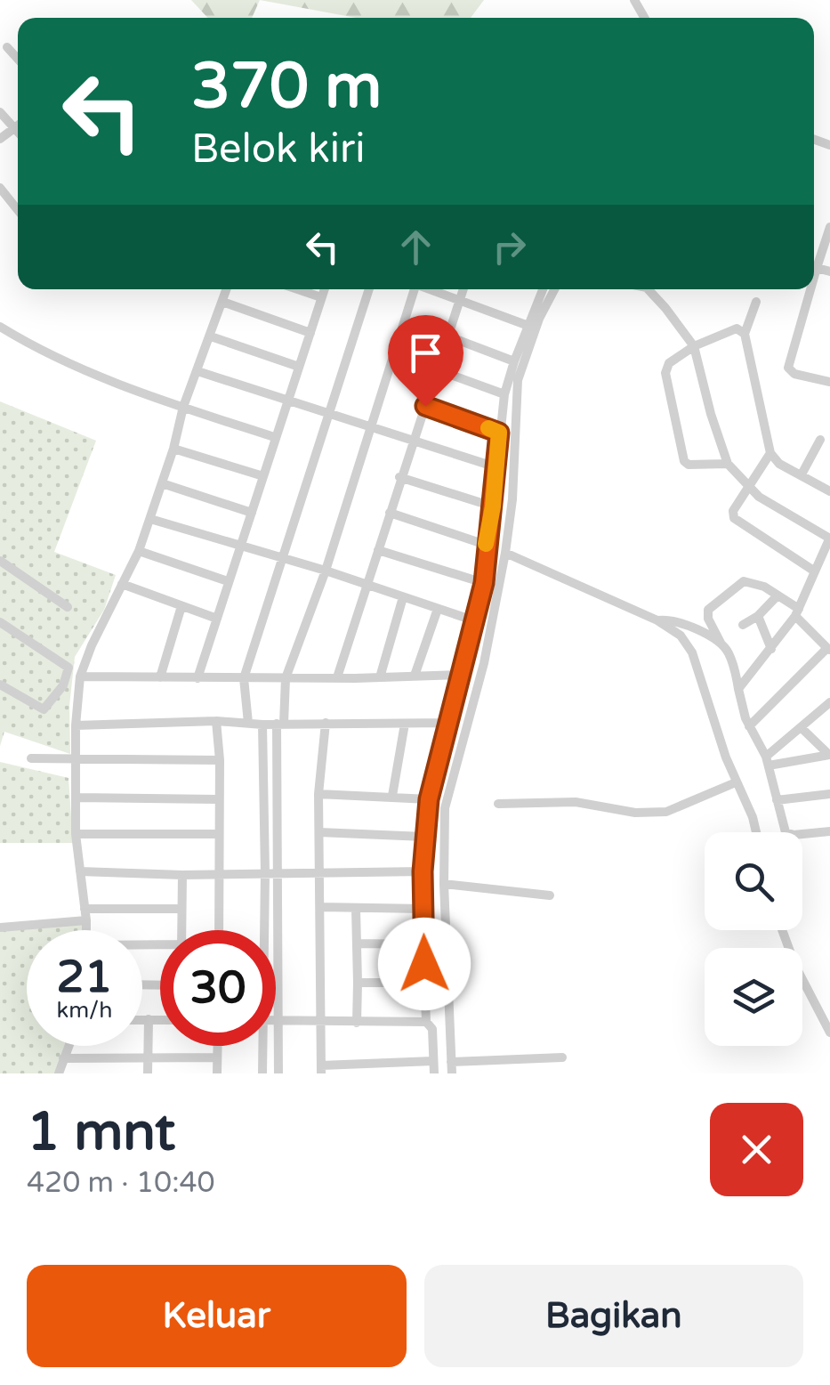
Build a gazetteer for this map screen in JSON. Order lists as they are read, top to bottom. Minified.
{"page":{"turn":["370 m","Belok kiri"],"speed":"21 km/h","limit":"30","heading":["1 mnt","420 m · 10:40"],"buttons":["Keluar","Bagikan"]}}
